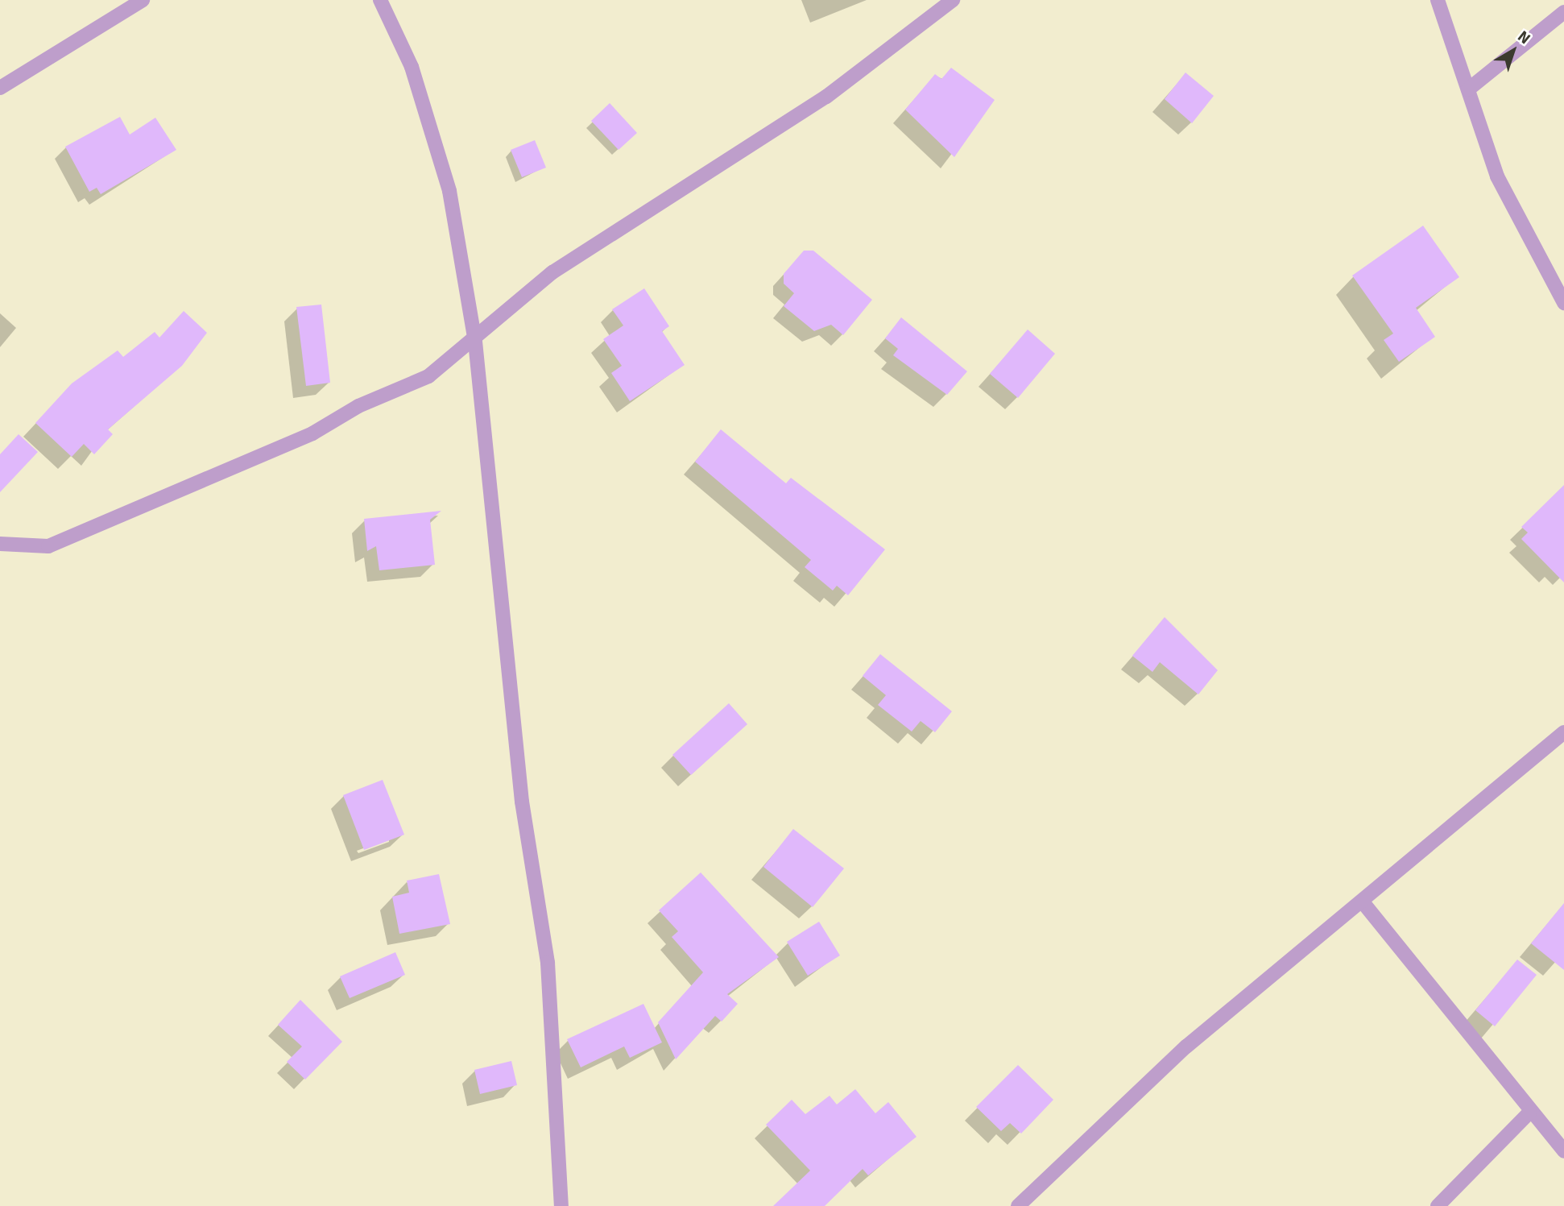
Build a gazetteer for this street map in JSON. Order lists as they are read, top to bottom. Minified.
{"north":"top right"}
